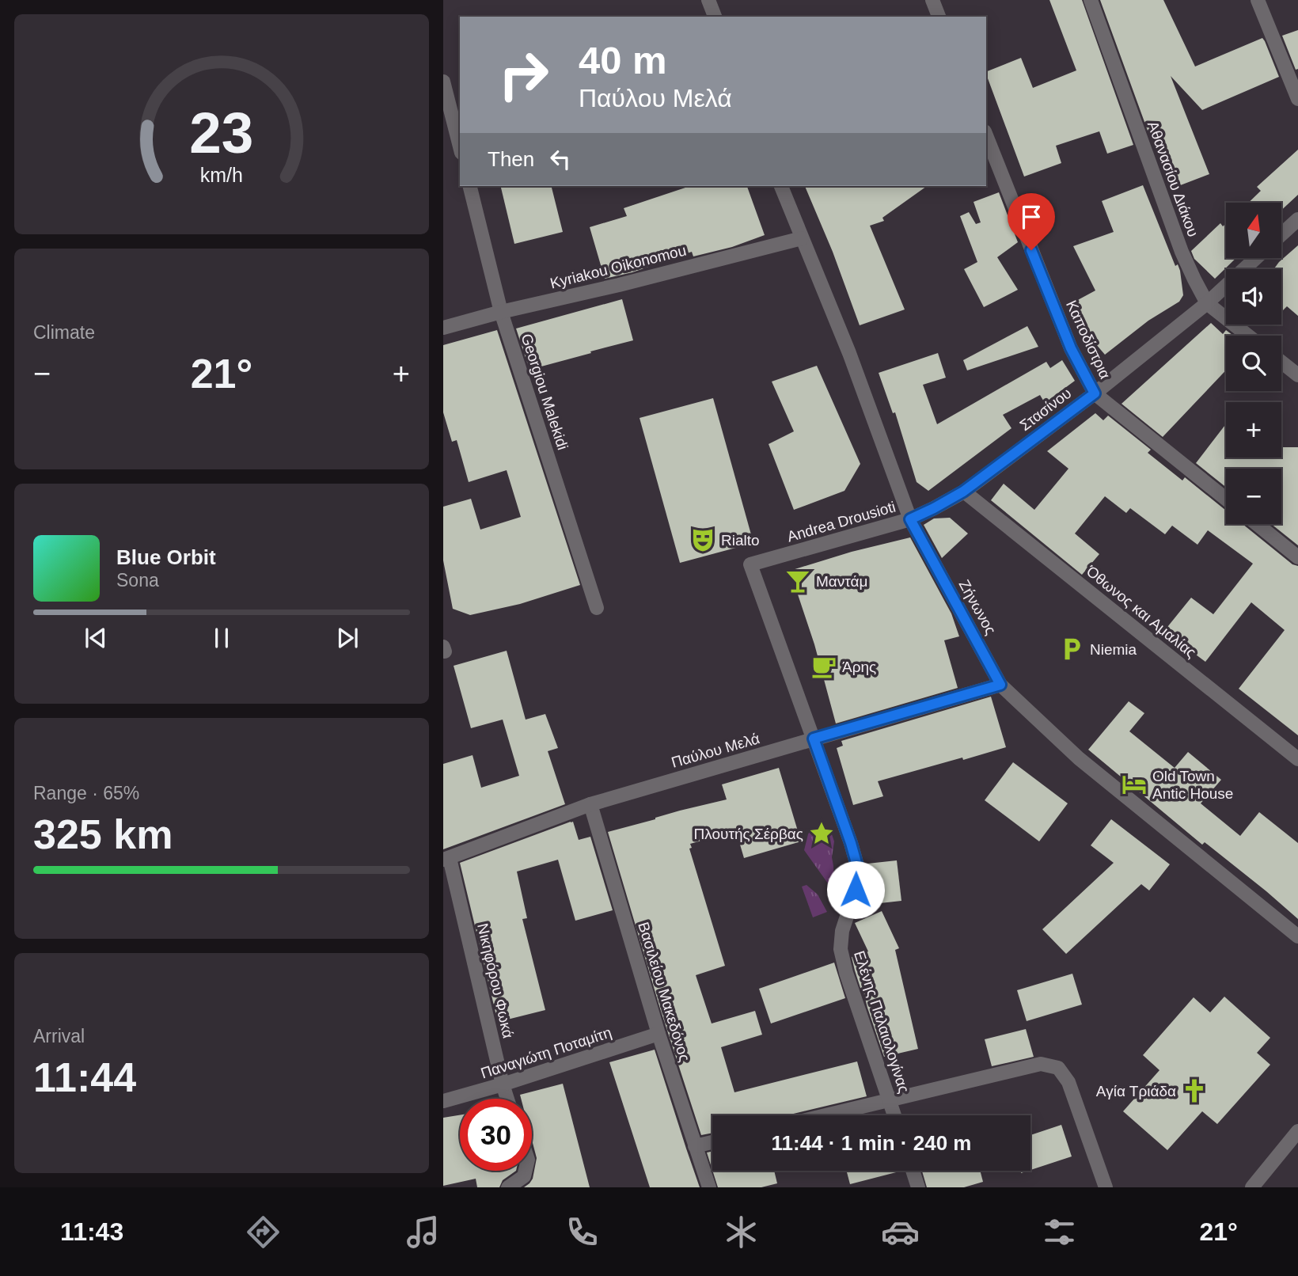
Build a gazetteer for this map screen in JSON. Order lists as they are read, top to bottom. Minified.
{"streets":{"street":["Αθανασίου Διάκου","Kyriakou Oikonomou","Καποδίστρια","Georgiou Malekidi","Στασίνου","Andrea Drousioti","Ζήνωνος","Όθωνος και Αμαλίας","Παύλου Μελά","Νικηφόρου Φωκά","Βασιλείου Μακεδόνος","Ελένης Παλαιολογίνας","Παναγιώτη Ποταμίτη"]},"crossings":[["Αθανασίου Διάκου","Στασίνου"],["Kyriakou Oikonomou","Georgiou Malekidi"],["Kyriakou Oikonomou","Ζήνωνος"],["Καποδίστρια","Στασίνου"],["Στασίνου","Andrea Drousioti"],["Στασίνου","Ζήνωνος"],["Στασίνου","Όθωνος και Αμαλίας"],["Andrea Drousioti","Ζήνωνος"],["Andrea Drousioti","Ελένης Παλαιολογίνας"],["Ζήνωνος","Παύλου Μελά"],["Παύλου Μελά","Νικηφόρου Φωκά"],["Παύλου Μελά","Βασιλείου Μακεδόνος"],["Παύλου Μελά","Ελένης Παλαιολογίνας"],["Νικηφόρου Φωκά","Παναγιώτη Ποταμίτη"],["Βασιλείου Μακεδόνος","Παναγιώτη Ποταμίτη"]],"places":{"theatre":["Rialto"],"bar":["Μαντάμ"],"parking":["Niemia"],"cafe":["Άρης"],"hotel":["Old Town Antic House"],"place":["Πλουτής Σέρβας"],"church":["Αγία Τριάδα"]},"north":"top","page":{"turn":["40 m","Παύλου Μελά"],"then":"Then","map_buttons":["+","−"],"tile":["Climate",["Range · 65%","325 km"],["Arrival","11:44"]],"heat":["−","21°","+"],"song":["Blue Orbit","Sona"],"limit":"30","trip":"11:44 · 1 min · 240 m","tabs":["11:43","21°"],"gauge":["23","km/h"]}}
